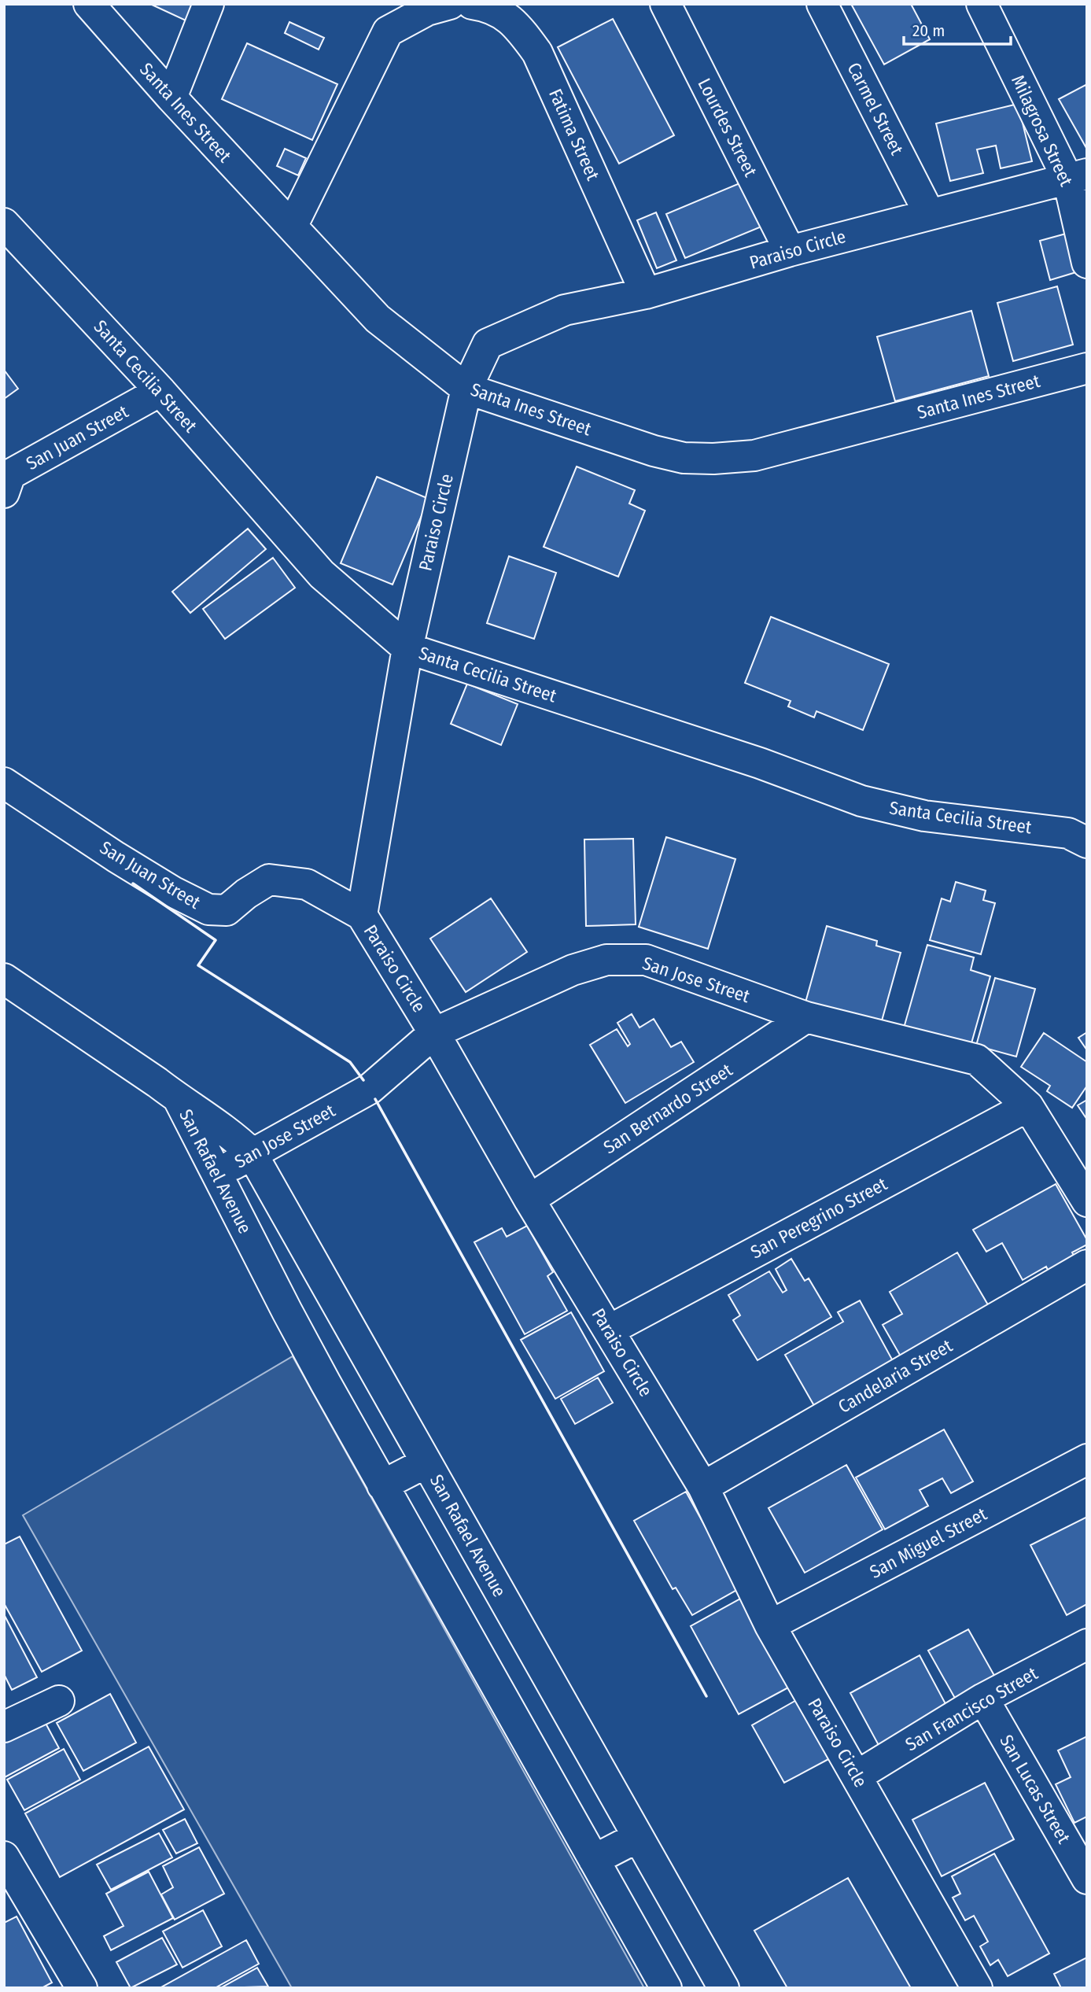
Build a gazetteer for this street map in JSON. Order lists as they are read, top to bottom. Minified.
{"streets":{"street":["Carmel Street","Santa Ines Street","Lourdes Street","Milagrosa Street","Fatima Street","Paraiso Circle","Santa Cecilia Street","San Juan Street","San Jose Street","San Bernardo Street","San Rafael Avenue","San Peregrino Street","Candelaria Street","San Miguel Street","San Francisco Street","San Lucas Street"]},"crossings":[["Carmel Street","Paraiso Circle"],["Santa Ines Street","Paraiso Circle"],["Lourdes Street","Paraiso Circle"],["Milagrosa Street","Paraiso Circle"],["Fatima Street","Paraiso Circle"],["Paraiso Circle","Santa Cecilia Street"],["Paraiso Circle","San Juan Street"],["Paraiso Circle","San Jose Street"],["Paraiso Circle","San Bernardo Street"],["Paraiso Circle","San Peregrino Street"],["Paraiso Circle","Candelaria Street"],["Paraiso Circle","San Miguel Street"],["Paraiso Circle","San Francisco Street"],["Santa Cecilia Street","San Juan Street"],["San Jose Street","San Bernardo Street"],["San Jose Street","San Rafael Avenue"],["San Jose Street","San Peregrino Street"],["San Francisco Street","San Lucas Street"]],"scale_bar":"20 m"}
